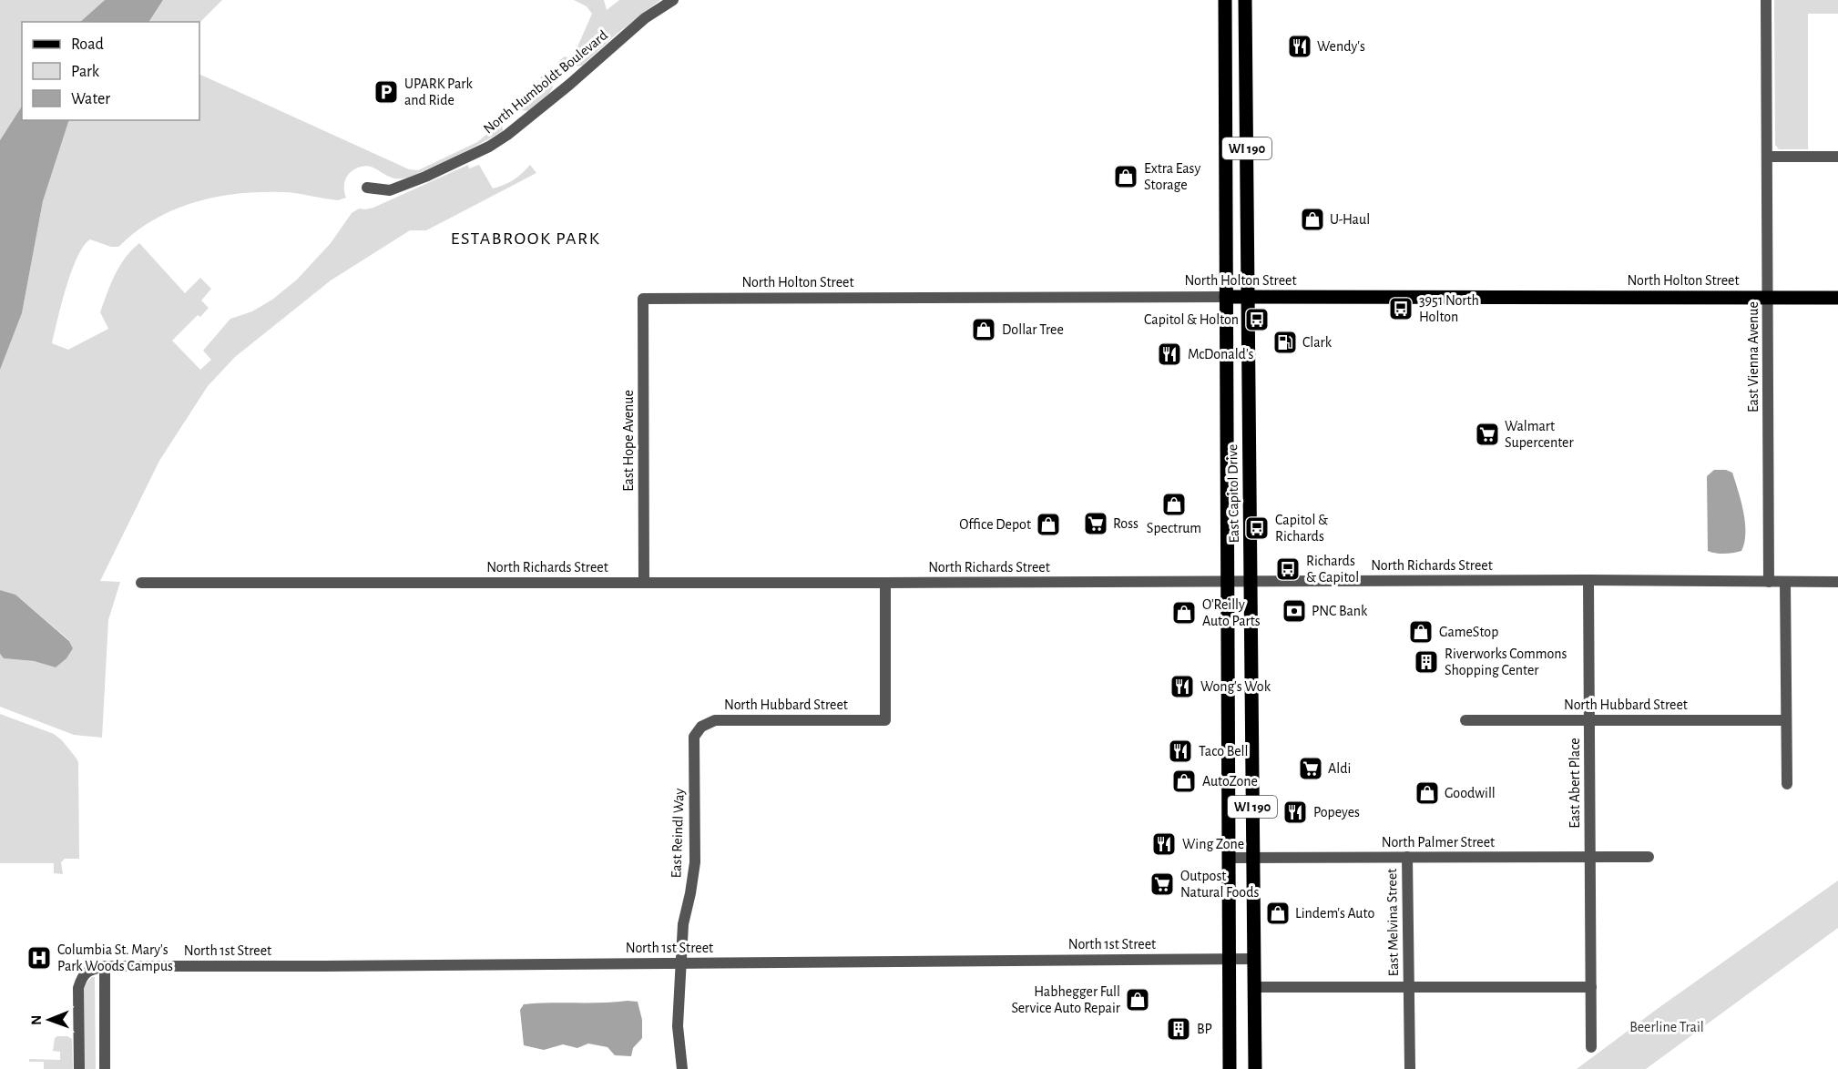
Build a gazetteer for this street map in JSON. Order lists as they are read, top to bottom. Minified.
{"streets":{"main road":["WI 190","North Holton Street","East Capitol Drive"],"street":["North Humboldt Boulevard","East Vienna Avenue","East Hope Avenue","North Richards Street","North Hubbard Street","East Abert Place","East Reindl Way","North Palmer Street","East Melvina Street","North 1st Street"]},"crossings":[["WI 190","East Capitol Drive"],["WI 190","North 1st Street"],["North Holton Street","East Vienna Avenue"],["North Holton Street","East Hope Avenue"],["North Holton Street","East Capitol Drive"],["East Vienna Avenue","North Richards Street"],["East Hope Avenue","North Richards Street"],["East Capitol Drive","North Richards Street"],["East Capitol Drive","North Palmer Street"],["East Capitol Drive","North 1st Street"],["North Richards Street","North Hubbard Street"],["North Richards Street","East Abert Place"],["North Hubbard Street","East Abert Place"],["North Hubbard Street","East Reindl Way"],["East Abert Place","North Palmer Street"],["East Reindl Way","North 1st Street"],["North Palmer Street","East Melvina Street"]],"districts":["ESTABROOK PARK"],"parks":["Beerline Trail"],"places":{"restaurant":["Wendy's","McDonald's","Wong's Wok","Taco Bell","Popeyes","Wing Zone"],"parking":["UPARK Park and Ride"],"shop":["Extra Easy Storage","U-Haul","Dollar Tree","Spectrum","Office Depot","O'Reilly Auto Parts","GameStop","AutoZone","Goodwill","Lindem's Auto","Habhegger Full Service Auto Repair"],"bus stop":["3951 North Holton","Capitol & Holton","Capitol & Richards","Richards & Capitol"],"fuel station":["Clark"],"supermarket":["Walmart Supercenter","Ross","Aldi","Outpost Natural Foods"],"bank":["PNC Bank"],"building":["Riverworks Commons Shopping Center","BP"],"hospital":["Columbia St. Mary's Park Woods Campus"]},"legend":["Road","Park","Water"],"north":"left"}
